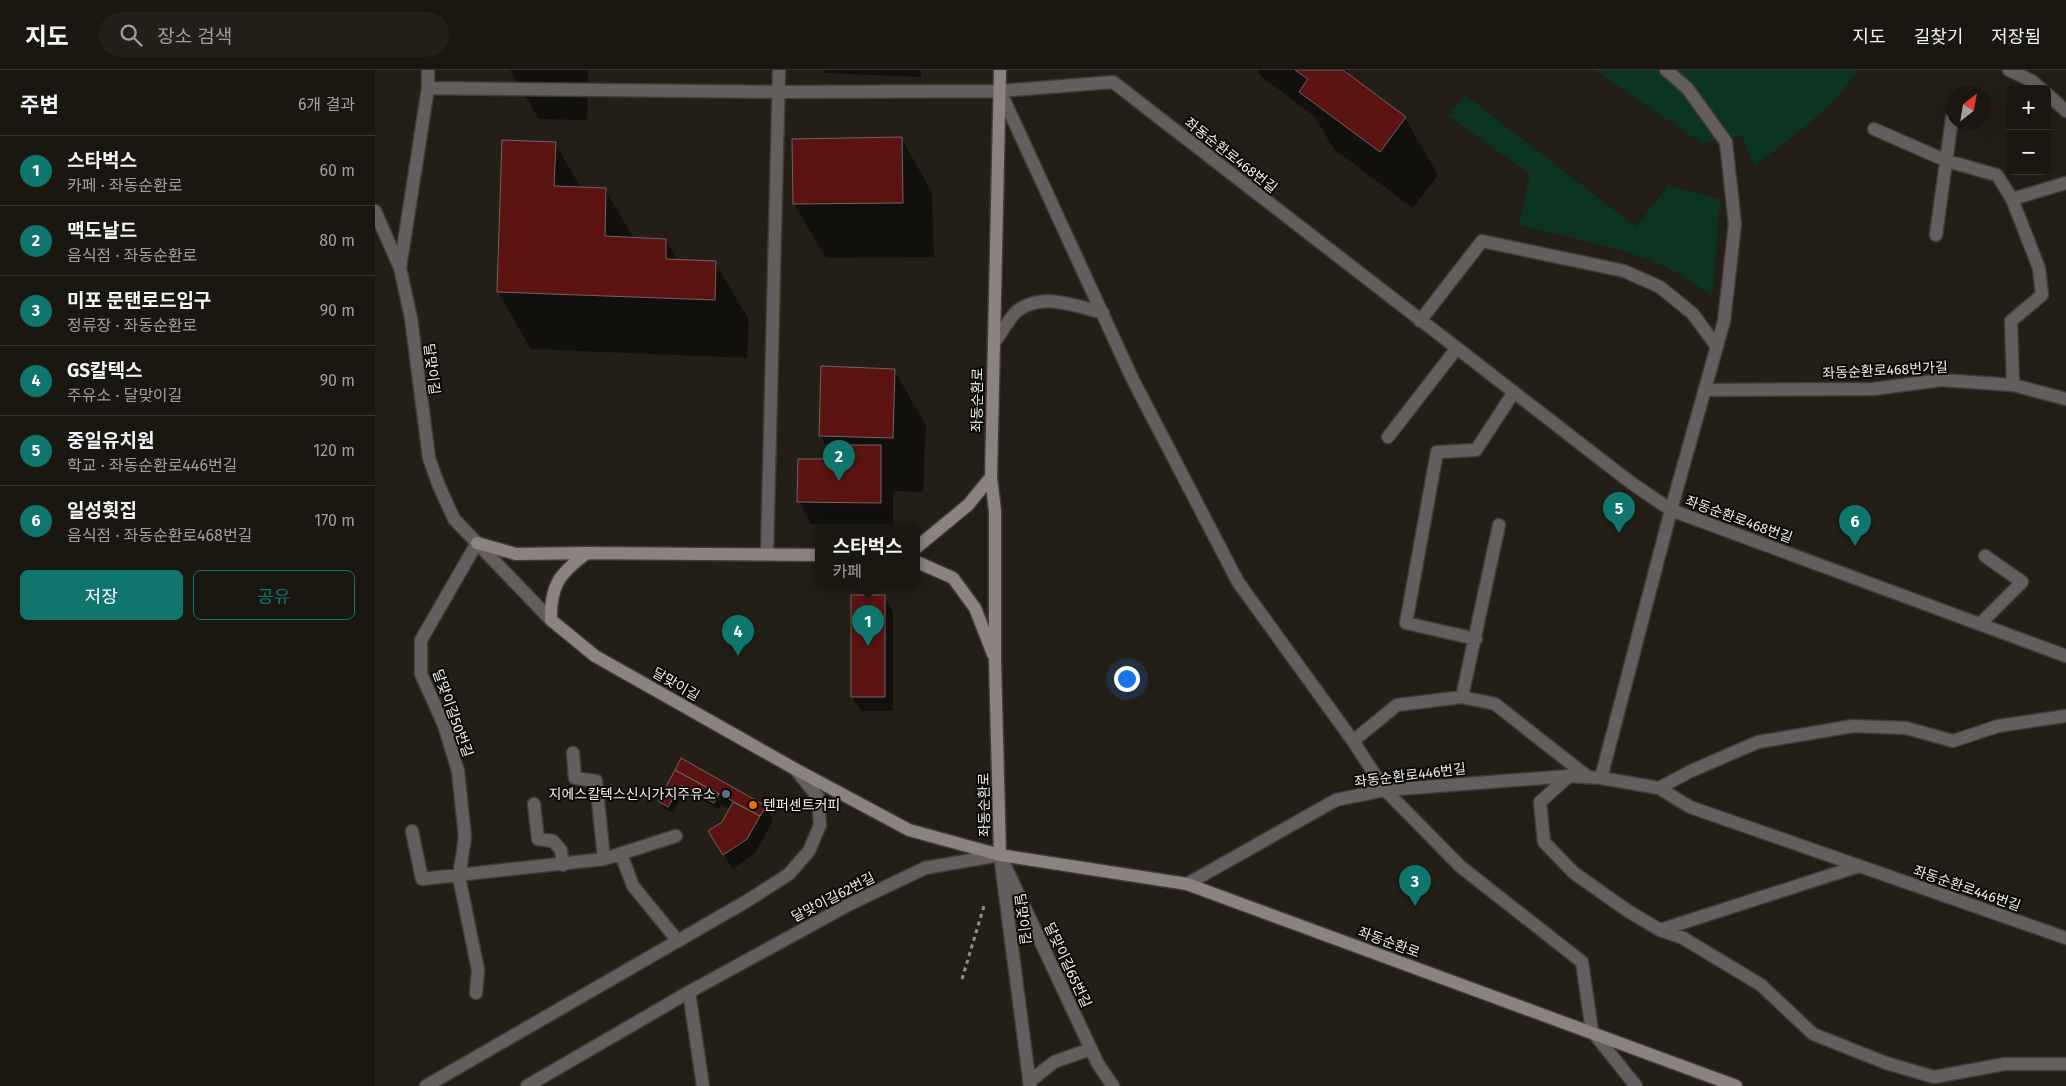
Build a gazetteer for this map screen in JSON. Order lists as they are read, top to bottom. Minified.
{"streets":{"main road":["달맞이길","좌동순환로"],"street":["좌동순환로468번길","좌동순환로468번가길","달맞이길50번길","좌동순환로446번길","달맞이길62번길","달맞이길65번길"]},"crossings":[["좌동순환로468번길","좌동순환로"],["달맞이길","좌동순환로"],["달맞이길","달맞이길50번길"],["달맞이길","달맞이길62번길"],["달맞이길","달맞이길65번길"],["좌동순환로","좌동순환로446번길"],["좌동순환로","달맞이길62번길"],["좌동순환로","달맞이길65번길"],["달맞이길62번길","달맞이길65번길"]],"places":["지에스칼텍스신시가지주유소","텐퍼센트커피"],"north":"top right","page":{"header":"지도","search":"장소 검색","nav":["지도","길찾기","저장됨"],"heading":["주변","6개 결과"],"map_buttons":["+","−"],"list":[{"mark":"1","name":"스타벅스","note":"카페 · 좌동순환로","value":"60 m"},{"mark":"2","name":"맥도날드","note":"음식점 · 좌동순환로","value":"80 m"},{"mark":"3","name":"미포 문탠로드입구","note":"정류장 · 좌동순환로","value":"90 m"},{"mark":"4","name":"GS칼텍스","note":"주유소 · 달맞이길","value":"90 m"},{"mark":"5","name":"중일유치원","note":"학교 · 좌동순환로446번길","value":"120 m"},{"mark":"6","name":"일성횟집","note":"음식점 · 좌동순환로468번길","value":"170 m"}],"pins":["2","5","6","1","4","3"],"popup":["스타벅스","카페"],"buttons":["저장","공유"]}}
